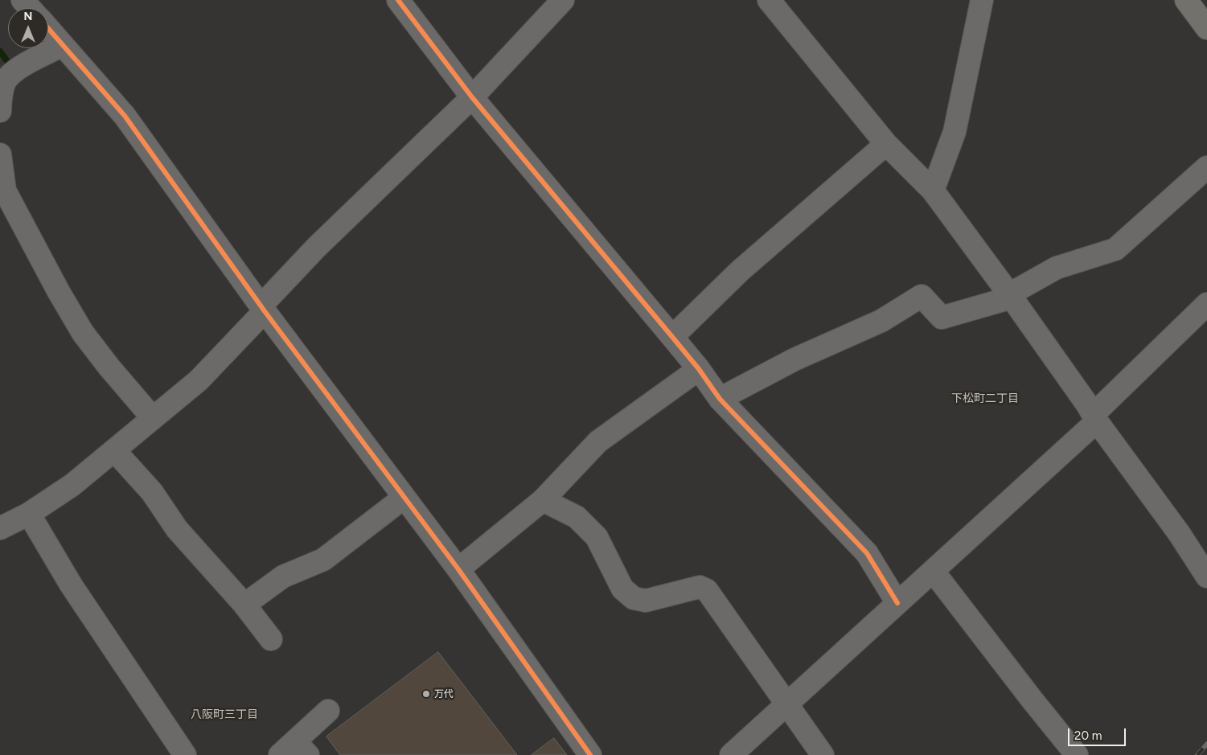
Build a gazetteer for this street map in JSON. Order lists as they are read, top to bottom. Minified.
{"districts":["下松町二丁目","八阪町三丁目"],"places":["万代"],"scale_bar":"20 m","north":"top"}
